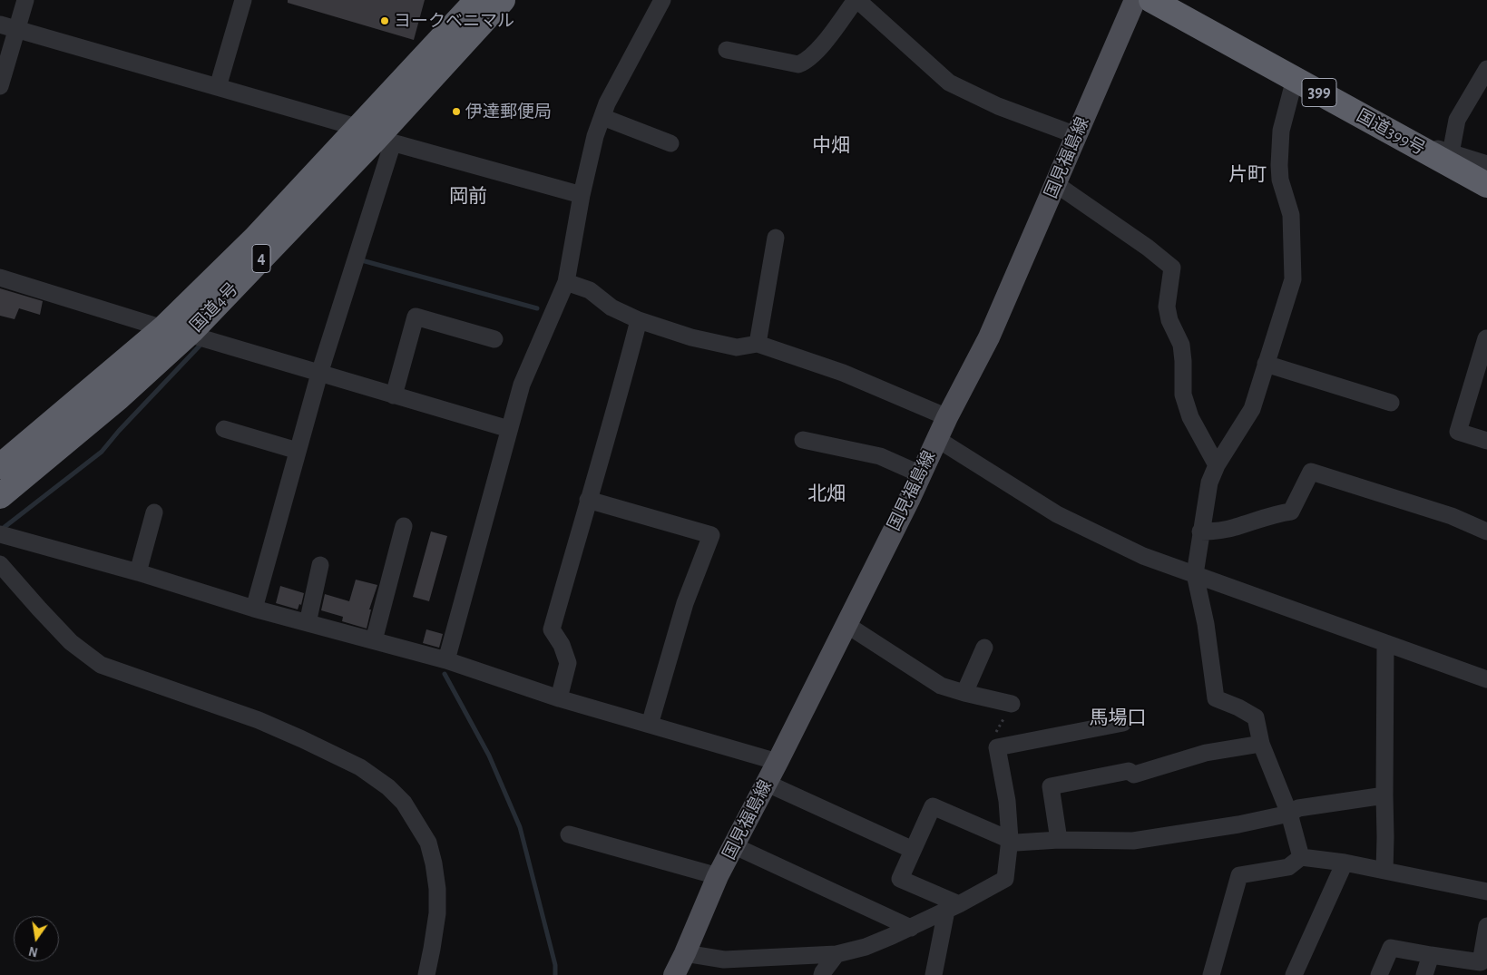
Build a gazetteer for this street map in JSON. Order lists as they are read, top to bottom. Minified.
{"streets":{"highway":["399","国道399号","4","国道4号"],"main road":["国見福島線"]},"districts":["中畑","片町","岡前","北畑","馬場口"],"places":["ヨークベニマル","伊達郵便局"],"north":"bottom"}
